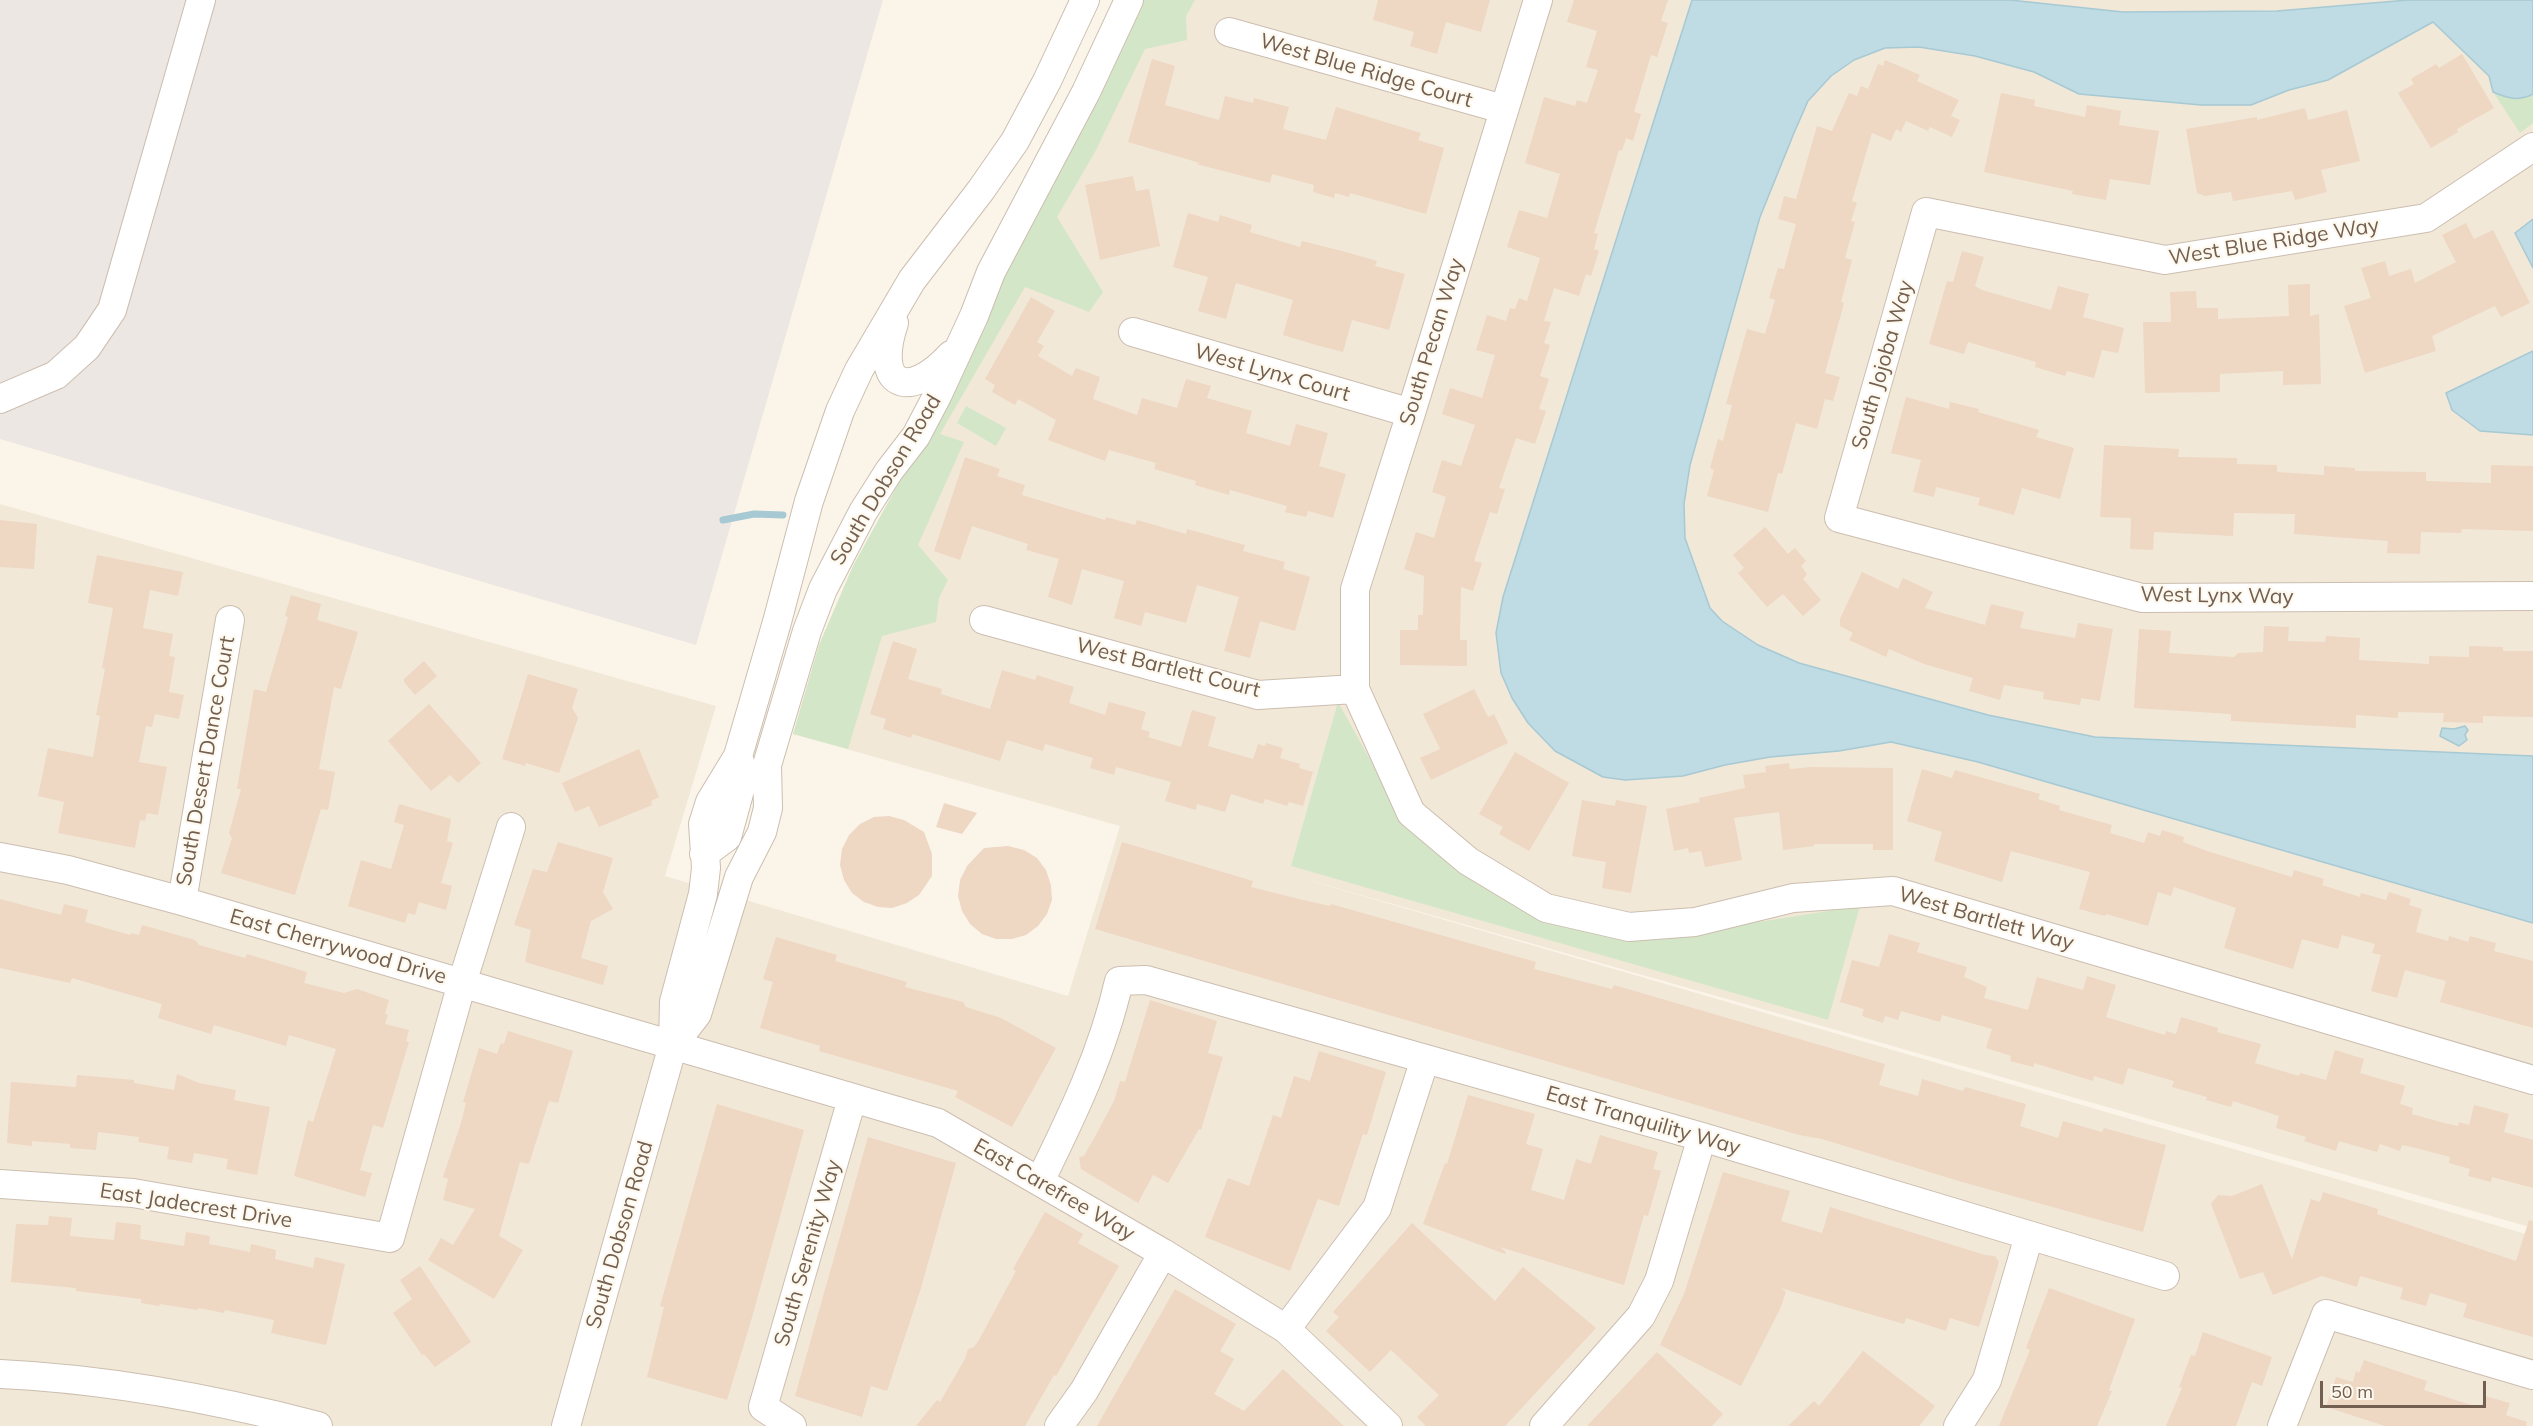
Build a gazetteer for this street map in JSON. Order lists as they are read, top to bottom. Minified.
{"streets":{"street":["West Blue Ridge Court","West Blue Ridge Way","South Pecan Way","South Jojoba Way","West Lynx Court","South Dobson Road","West Lynx Way","West Bartlett Court","South Desert Dance Court","West Bartlett Way","East Cherrywood Drive","East Tranquility Way","East Carefree Way","East Jadecrest Drive","South Serenity Way"]},"crossings":[["West Blue Ridge Court","South Pecan Way"],["West Blue Ridge Way","South Jojoba Way"],["South Pecan Way","West Lynx Court"],["South Pecan Way","West Bartlett Court"],["South Pecan Way","West Bartlett Way"],["South Jojoba Way","West Lynx Way"],["South Dobson Road","East Cherrywood Drive"],["South Dobson Road","East Carefree Way"],["West Bartlett Court","West Bartlett Way"],["South Desert Dance Court","East Cherrywood Drive"],["East Cherrywood Drive","East Carefree Way"],["East Cherrywood Drive","East Jadecrest Drive"],["East Tranquility Way","East Carefree Way"],["East Carefree Way","South Serenity Way"]],"scale_bar":"50 m"}
